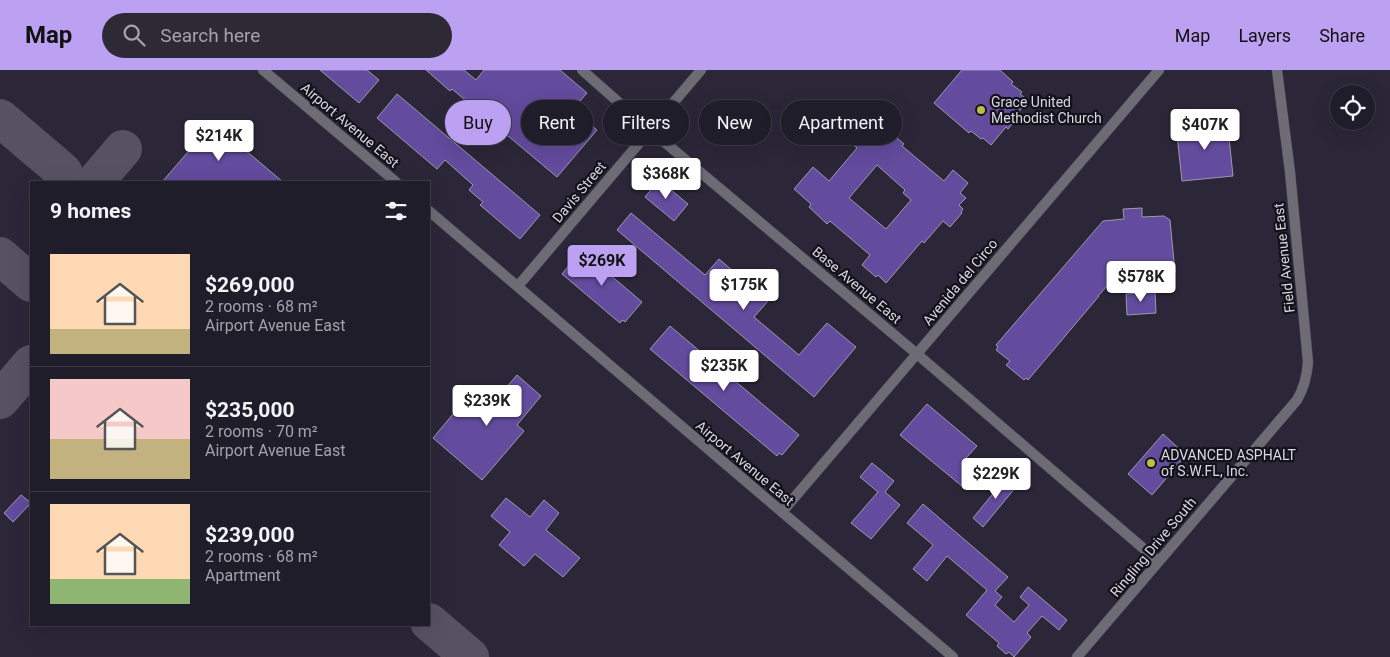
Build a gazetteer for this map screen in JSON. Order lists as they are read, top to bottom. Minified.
{"streets":{"street":["Airport Avenue East","Davis Street","Field Avenue East","Avenida del Circo","Base Avenue East","Ringling Drive South"]},"crossings":[["Airport Avenue East","Davis Street"],["Airport Avenue East","Avenida del Circo"],["Field Avenue East","Ringling Drive South"],["Avenida del Circo","Base Avenue East"],["Base Avenue East","Ringling Drive South"]],"places":["Grace United Methodist Church","ADVANCED ASPHALT of S.W.FL, Inc."],"page":{"header":"Map","search":"Search here","nav":["Map","Layers","Share"],"chip":["Buy","Rent","Filters","New","Apartment"],"price":["$407K","$214K","$368K","$269K","$578K","$175K","$235K","$239K","$229K"],"heading":"9 homes","list":[{"name":"$269,000","note":"2 rooms · 68 m² · Airport Avenue East"},{"name":"$235,000","note":"2 rooms · 70 m² · Airport Avenue East"},{"name":"$239,000","note":"2 rooms · 68 m² · Apartment"}]}}
